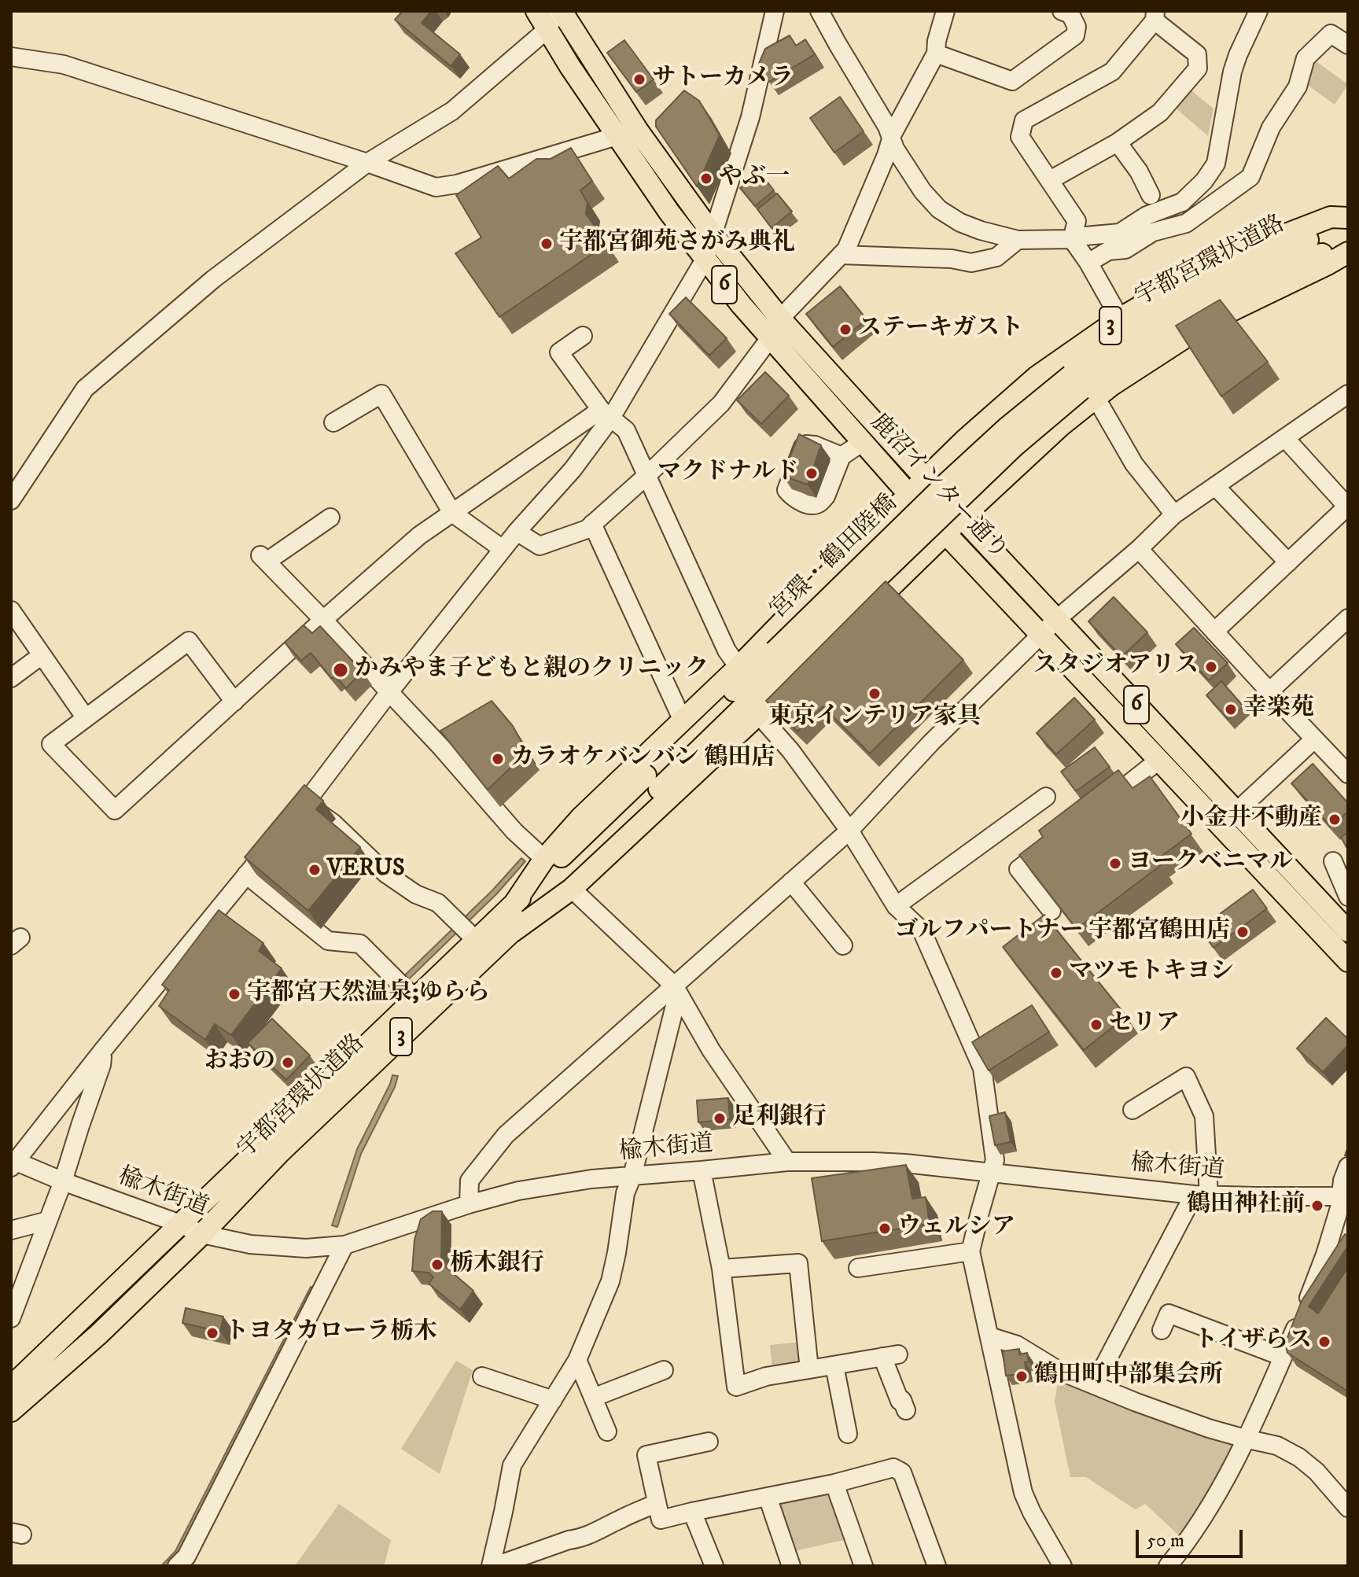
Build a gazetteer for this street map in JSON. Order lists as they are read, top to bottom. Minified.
{"streets":{"main road":["宇都宮環状道路","6","3","鹿沼インター通り","宮環・鶴田陸橋"],"street":["楡木街道"]},"crossings":[["宇都宮環状道路","3"],["宇都宮環状道路","宮環・鶴田陸橋"],["宇都宮環状道路","楡木街道"],["3","鹿沼インター通り"],["3","宮環・鶴田陸橋"]],"places":["サトーカメラ","やぶ一","宇都宮御苑さがみ典礼","ステーキガスト","マクドナルド","スタジオアリス","かみやま子どもと親のクリニック","東京インテリア家具","幸楽苑","カラオケバンバン 鶴田店","小金井不動産","ヨークベニマル","VERUS","ゴルフパートナー 宇都宮鶴田店","マツモトキヨシ","宇都宮天然温泉;ゆらら","セリア","おおの","足利銀行","鶴田神社前","ウェルシア","栃木銀行","トヨタカローラ栃木","トイザらス","鶴田町中部集会所"],"scale_bar":"50 m"}
